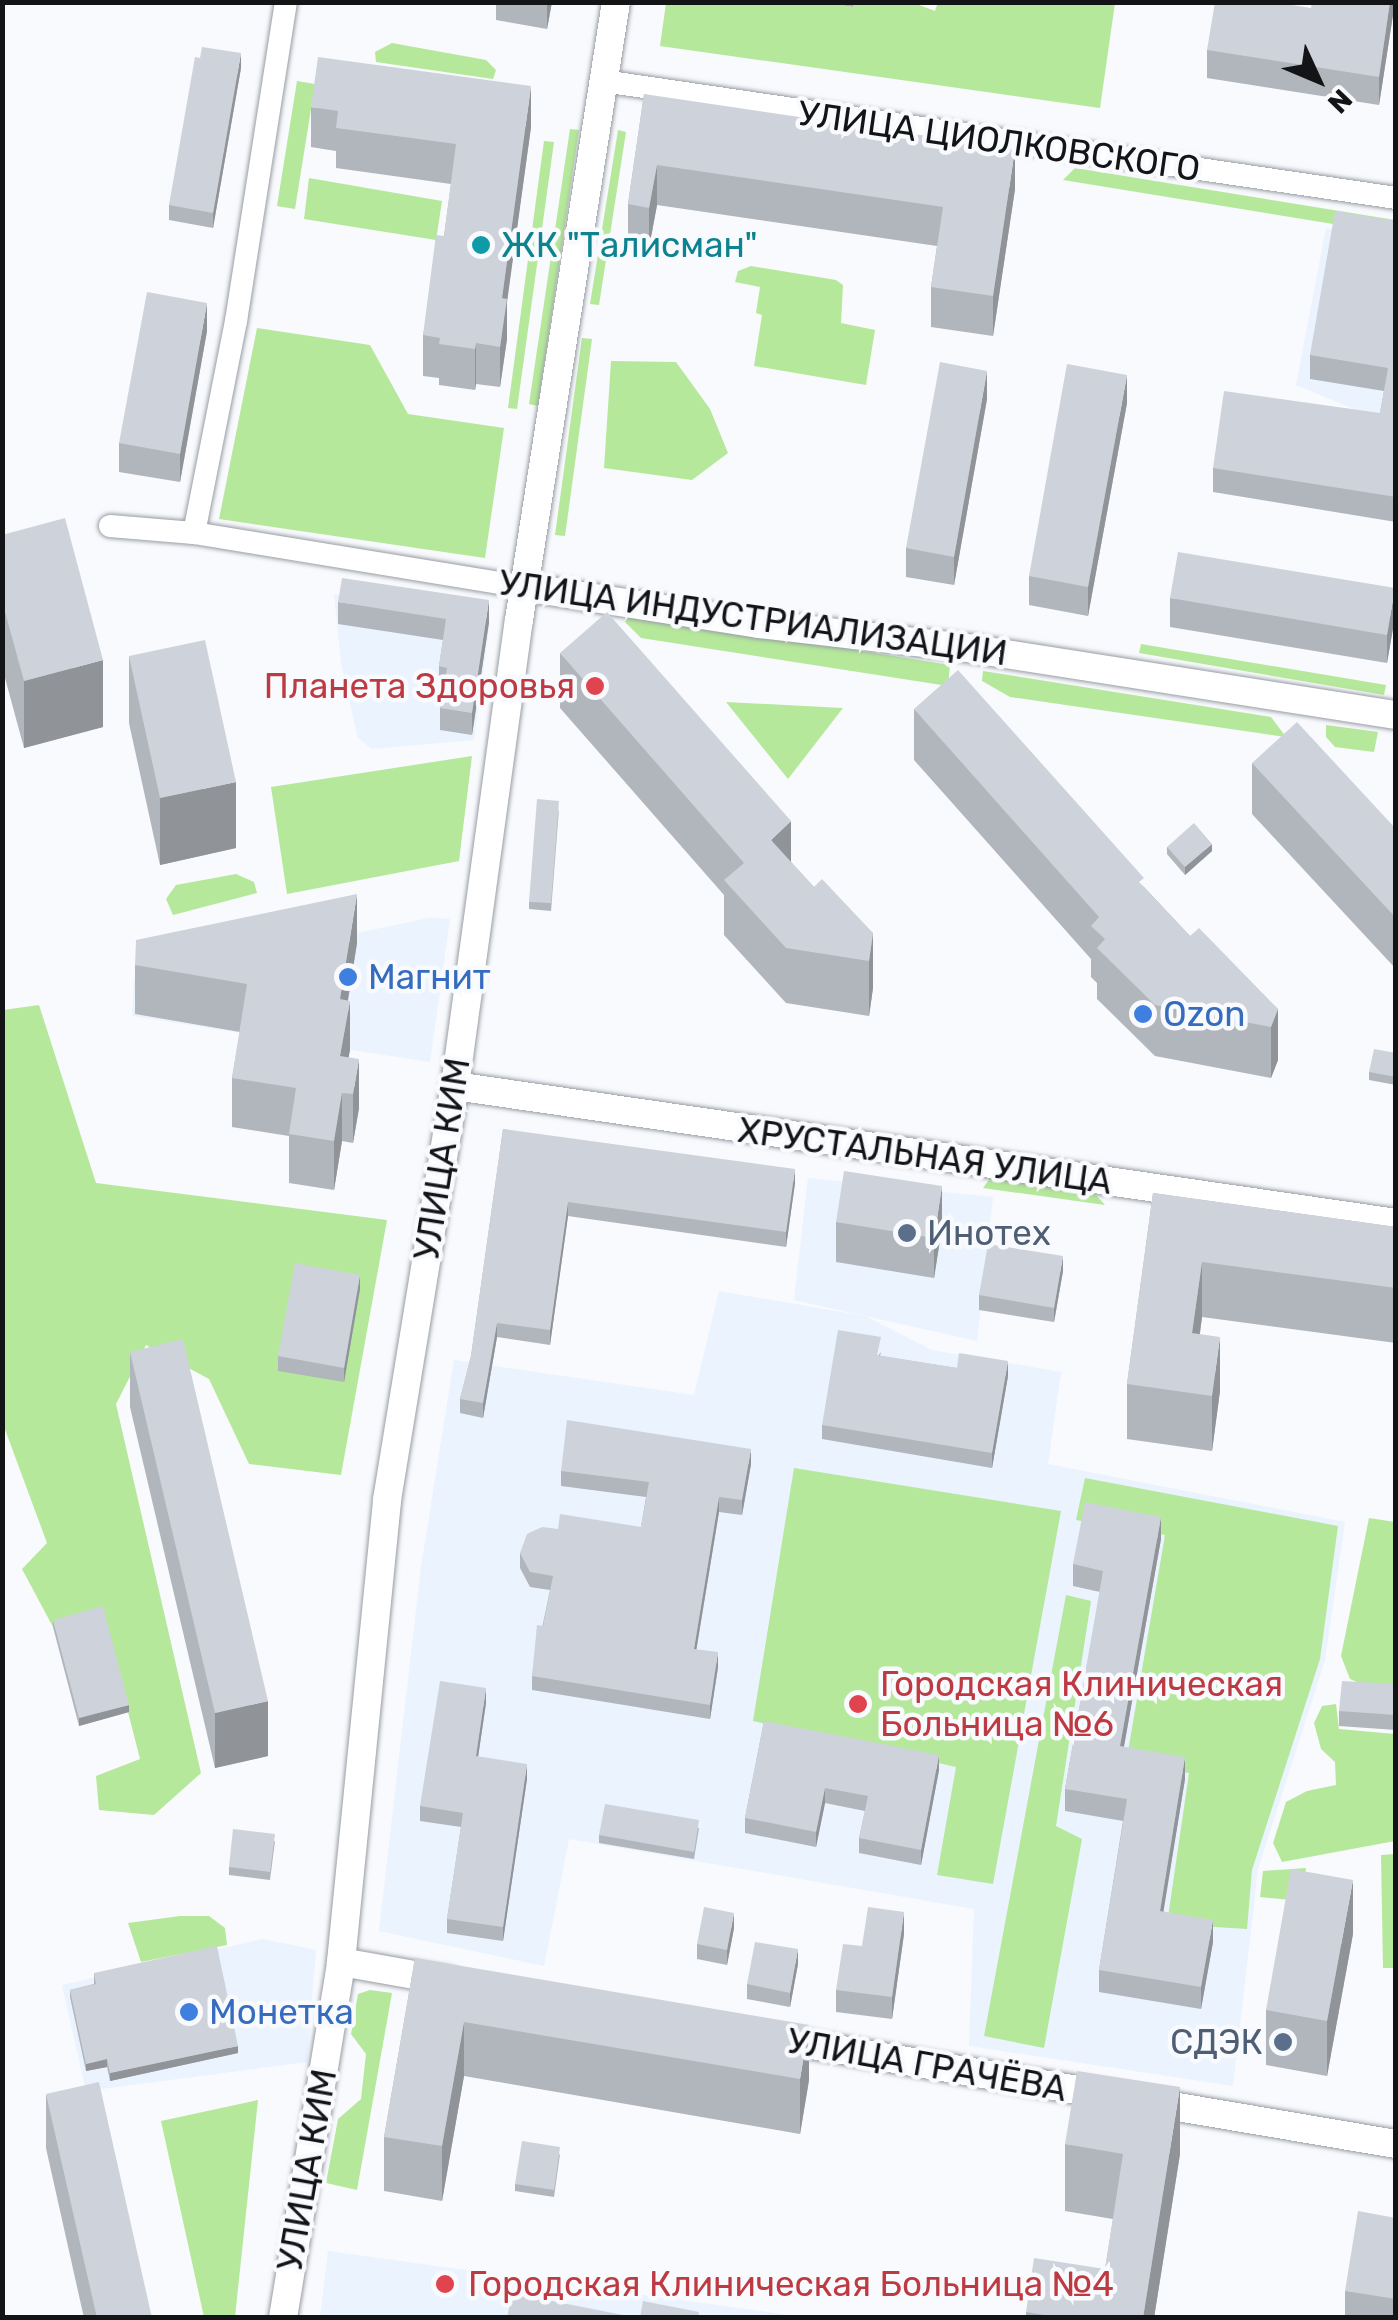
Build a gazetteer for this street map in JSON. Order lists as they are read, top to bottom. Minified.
{"streets":{"street":["УЛИЦА ЦИОЛКОВСКОГО","УЛИЦА ИНДУСТРИАЛИЗАЦИИ","ХРУСТАЛЬНАЯ УЛИЦА","УЛИЦА КИМ","УЛИЦА ГРАЧЁВА"]},"crossings":[["УЛИЦА ЦИОЛКОВСКОГО","УЛИЦА КИМ"],["УЛИЦА ИНДУСТРИАЛИЗАЦИИ","УЛИЦА КИМ"],["ХРУСТАЛЬНАЯ УЛИЦА","УЛИЦА КИМ"]],"places":["ЖК \"Талисман\"","Планета Здоровья","Магнит","Ozon","Инотех","Городская Клиническая Больница №6","Монетка","СДЭК","Городская Клиническая Больница №4"],"north":"bottom right"}
